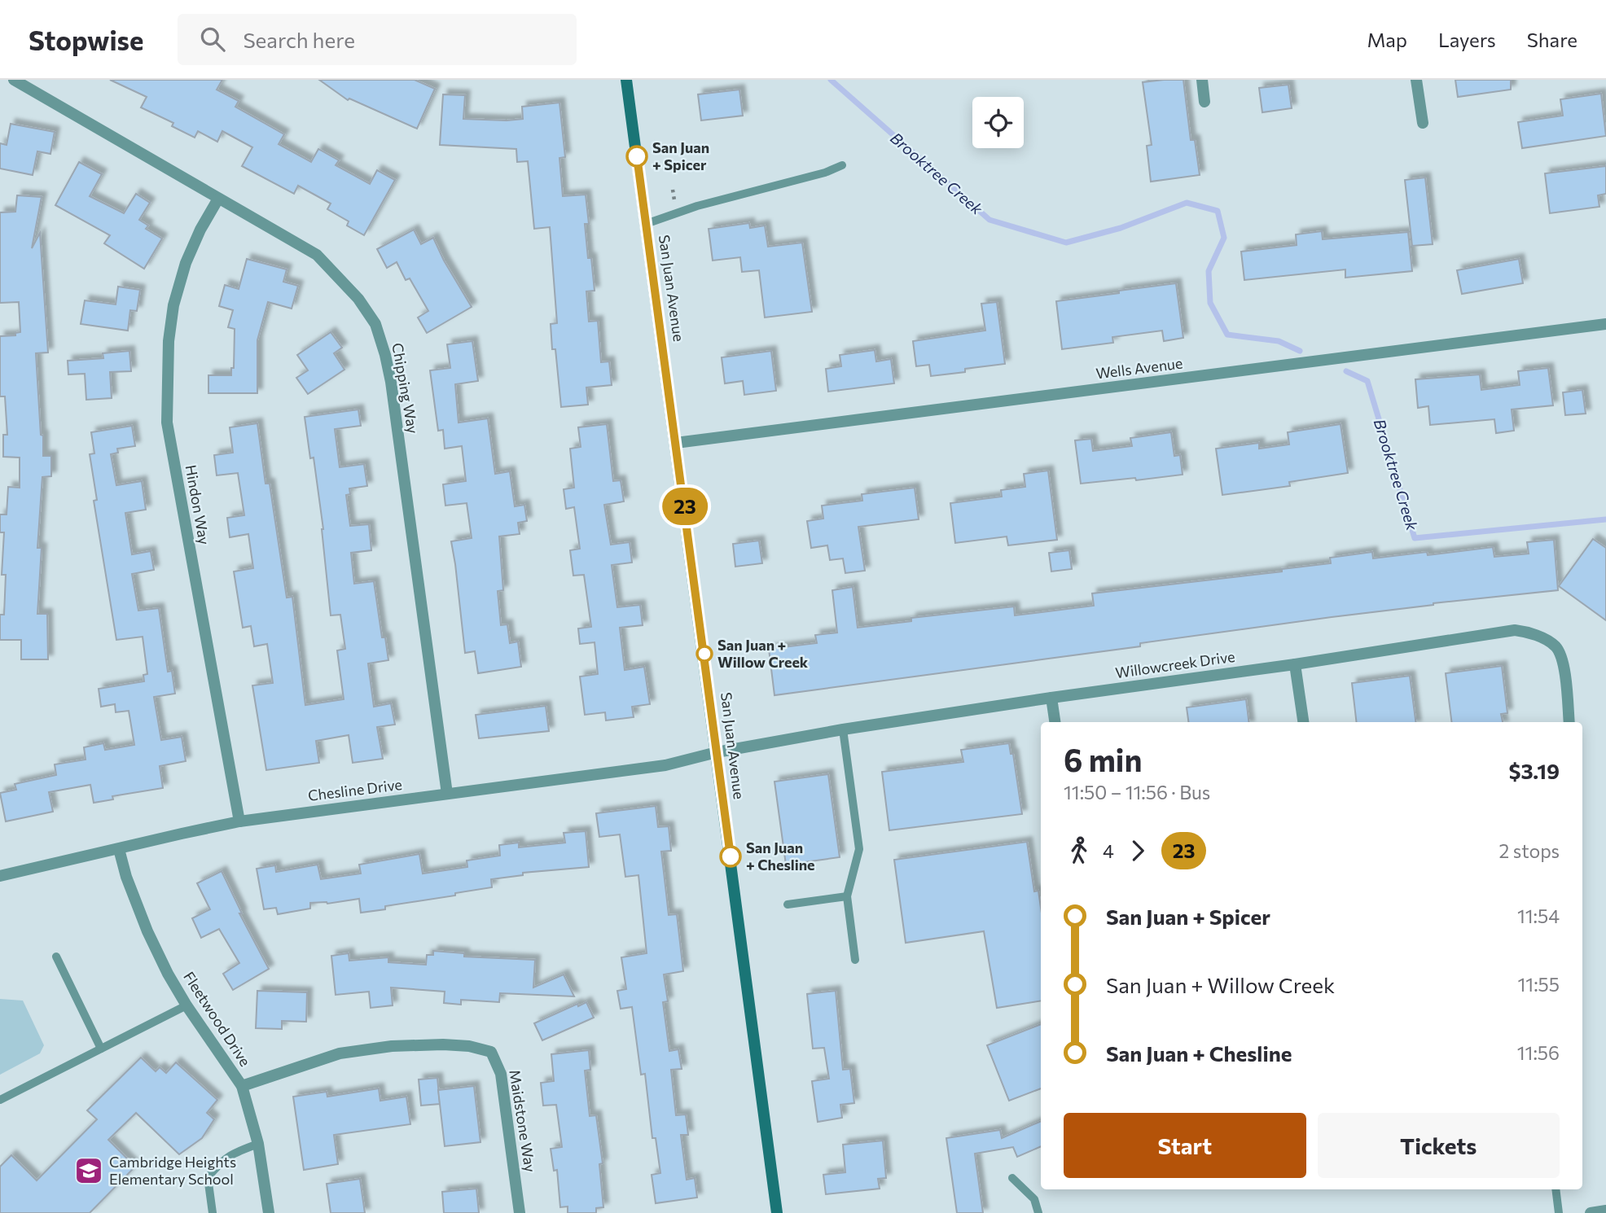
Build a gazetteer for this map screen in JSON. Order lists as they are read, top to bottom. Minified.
{"streets":{"main road":["San Juan Avenue"],"street":["Wells Avenue","Chipping Way","Hindon Way","Willowcreek Drive","Chesline Drive","Fleetwood Drive","Maidstone Way"]},"crossings":[["San Juan Avenue","Wells Avenue"],["San Juan Avenue","Willowcreek Drive"],["San Juan Avenue","Chesline Drive"],["Chipping Way","Hindon Way"],["Chipping Way","Chesline Drive"],["Hindon Way","Chesline Drive"],["Willowcreek Drive","Chesline Drive"],["Chesline Drive","Fleetwood Drive"],["Fleetwood Drive","Maidstone Way"]],"water":["Brooktree Creek"],"places":{"other":["San Juan + Spicer","San Juan + Willow Creek","San Juan + Chesline"],"school or university":["Cambridge Heights Elementary School"]},"lines":["bus line 23"],"page":{"header":"Stopwise","search":"Search here","nav":["Map","Layers","Share"],"on_map":"23","heading":["6 min","11:50 – 11:56 · Bus","$3.19"],"legs":["4","23","2 stops"],"list":[{"name":"San Juan + Spicer","value":"11:54"},{"name":"San Juan + Willow Creek","value":"11:55"},{"name":"San Juan + Chesline","value":"11:56"}],"buttons":["Start","Tickets"]}}
